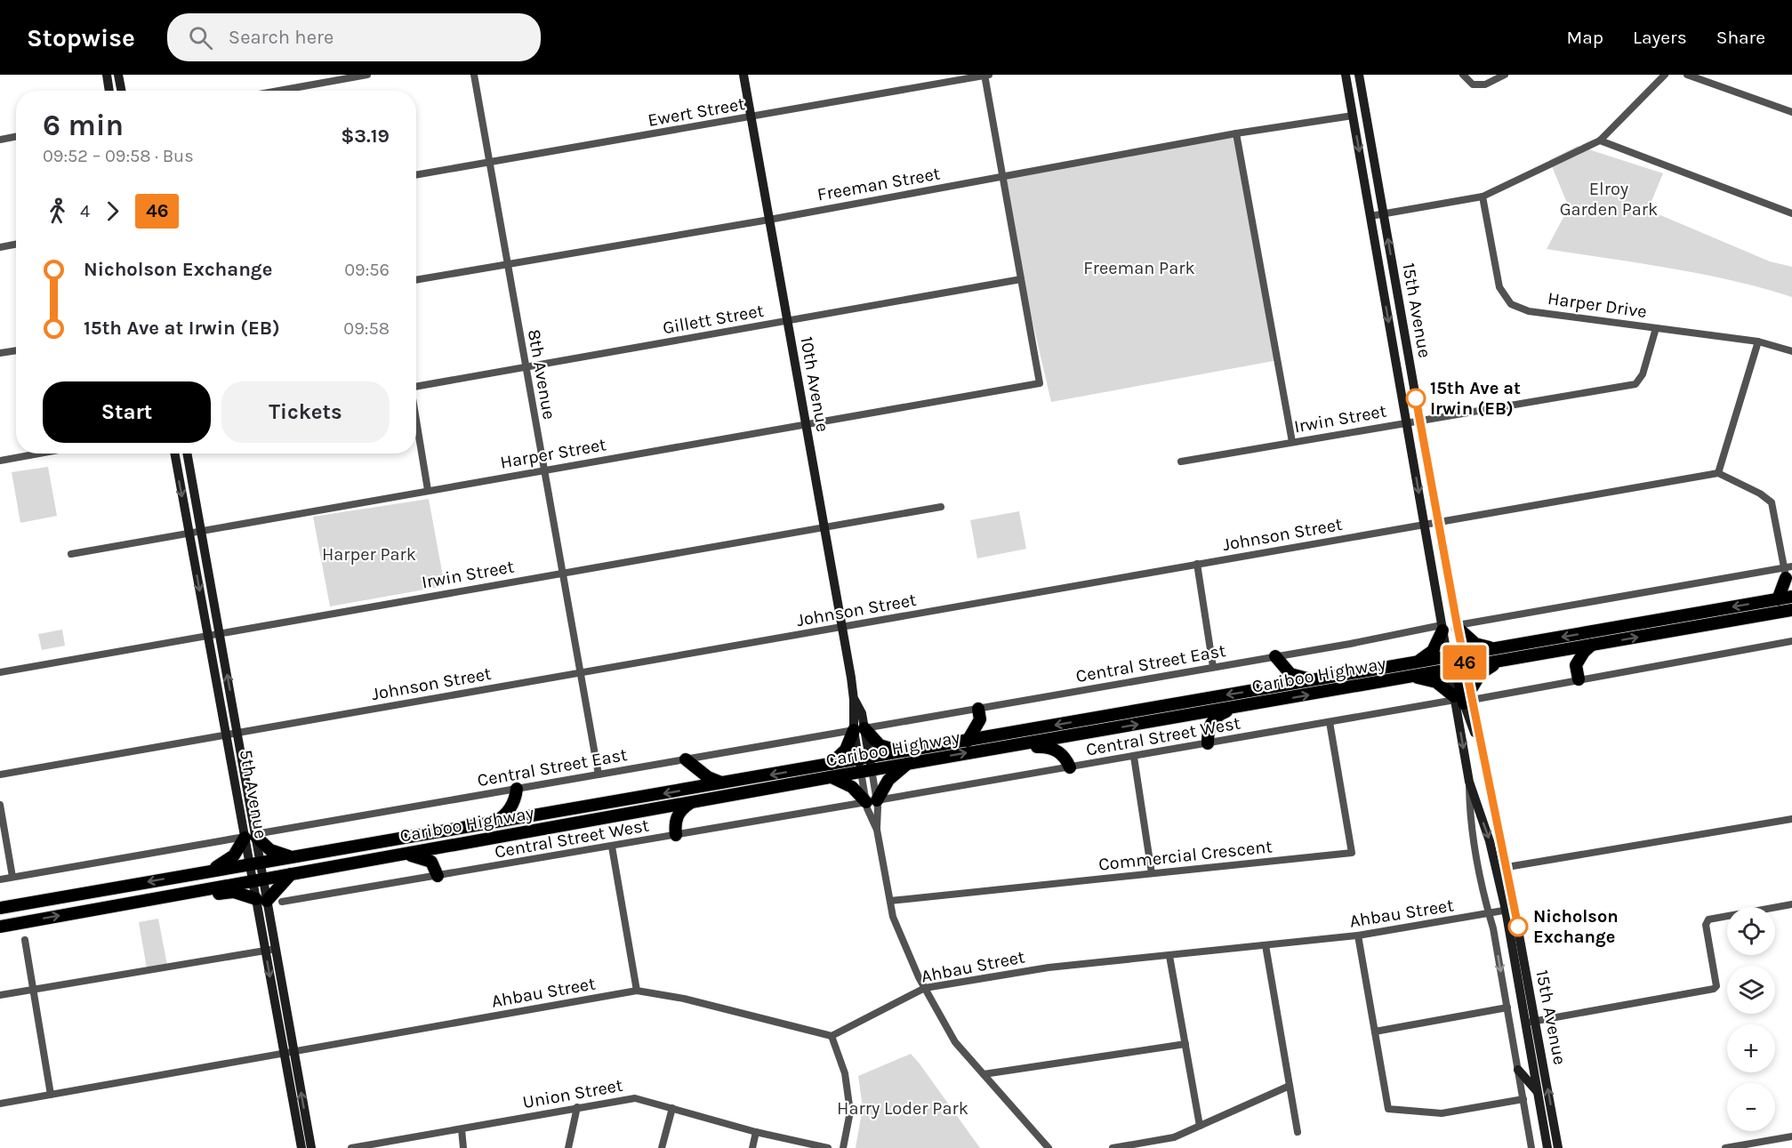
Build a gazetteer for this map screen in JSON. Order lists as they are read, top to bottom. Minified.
{"streets":{"highway":["Cariboo Highway"],"main road":["15th Avenue","10th Avenue","5th Avenue"],"street":["Ewert Street","Freeman Street","Harper Drive","Gillett Street","8th Avenue","Irwin Street","Harper Street","Johnson Street","Central Street East","Central Street West","Commercial Crescent","Ahbau Street","Union Street"]},"crossings":[["Ewert Street","8th Avenue"],["Ewert Street","10th Avenue"],["Freeman Street","15th Avenue"],["Freeman Street","8th Avenue"],["Freeman Street","10th Avenue"],["Harper Drive","Irwin Street"],["15th Avenue","Irwin Street"],["15th Avenue","Johnson Street"],["15th Avenue","Central Street East"],["15th Avenue","Cariboo Highway"],["15th Avenue","Central Street West"],["15th Avenue","Ahbau Street"],["Gillett Street","8th Avenue"],["Gillett Street","10th Avenue"],["Gillett Street","Harper Street"],["8th Avenue","Irwin Street"],["8th Avenue","Harper Street"],["8th Avenue","Johnson Street"],["8th Avenue","Central Street East"],["10th Avenue","Irwin Street"],["10th Avenue","Harper Street"],["10th Avenue","Johnson Street"],["10th Avenue","Central Street East"],["10th Avenue","Cariboo Highway"],["10th Avenue","Central Street West"],["10th Avenue","Commercial Crescent"],["10th Avenue","Ahbau Street"],["Irwin Street","5th Avenue"],["Harper Street","5th Avenue"],["Johnson Street","5th Avenue"],["Central Street East","5th Avenue"],["Cariboo Highway","5th Avenue"],["Central Street West","Commercial Crescent"],["5th Avenue","Ahbau Street"]],"parks":["Elroy Garden Park","Freeman Park","Harper Park","Harry Loder Park"],"places":["15th Ave at Irwin (EB)","Nicholson Exchange"],"lines":["bus line 46"],"page":{"header":"Stopwise","search":"Search here","nav":["Map","Layers","Share"],"on_map":"46","heading":["6 min","09:52 – 09:58 · Bus","$3.19"],"legs":["4","46"],"list":[{"name":"Nicholson Exchange","value":"09:56"},{"name":"15th Ave at Irwin (EB)","value":"09:58"}],"buttons":["Start","Tickets"],"map_buttons":["+","−"]}}
